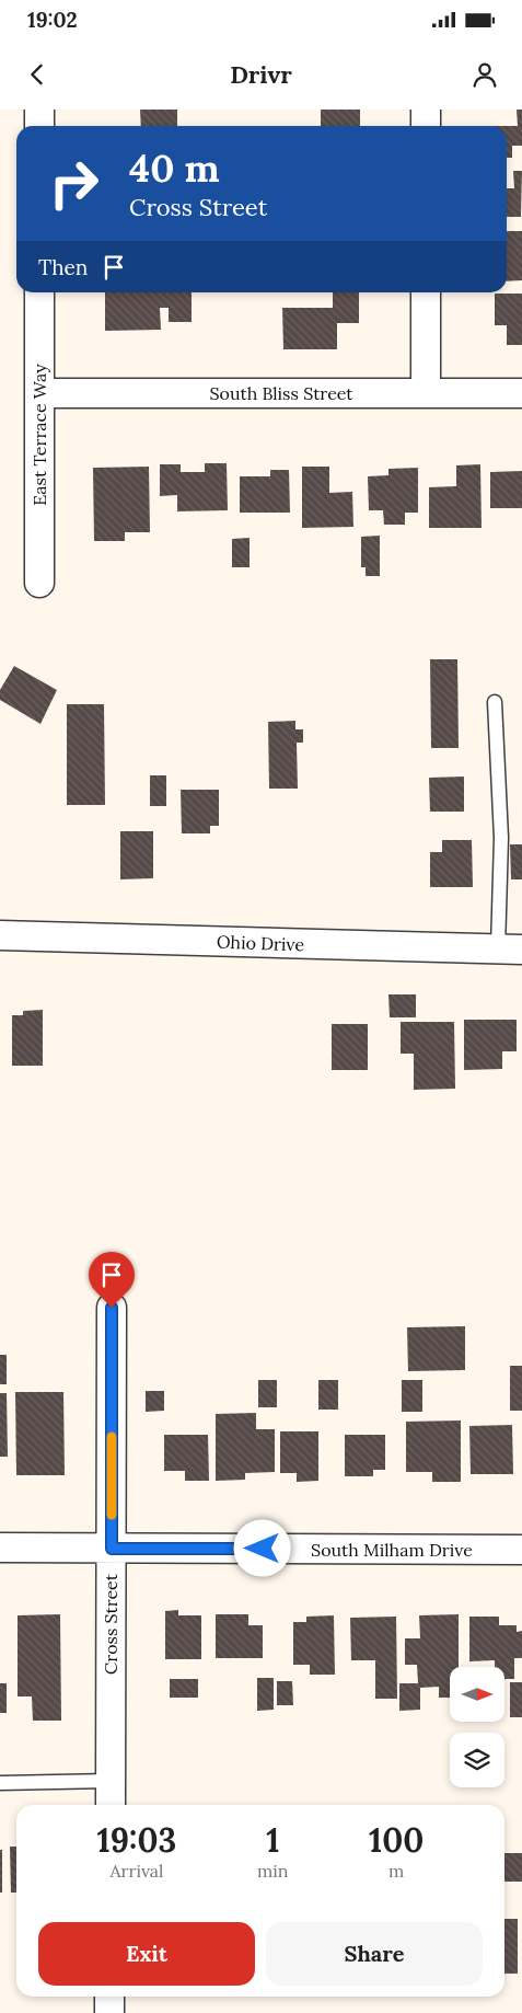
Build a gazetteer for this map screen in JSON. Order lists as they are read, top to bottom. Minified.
{"streets":{"street":["South Bliss Street","East Terrace Way","Ohio Drive","South Milham Drive","Cross Street"]},"crossings":[["South Bliss Street","East Terrace Way"],["South Milham Drive","Cross Street"]],"north":"right","page":{"status":"19:02","header":"Drivr","turn":["40 m","Cross Street"],"then":"Then","eta":["19:03","Arrival","1","min","100","m"],"buttons":["Exit","Share"]}}
